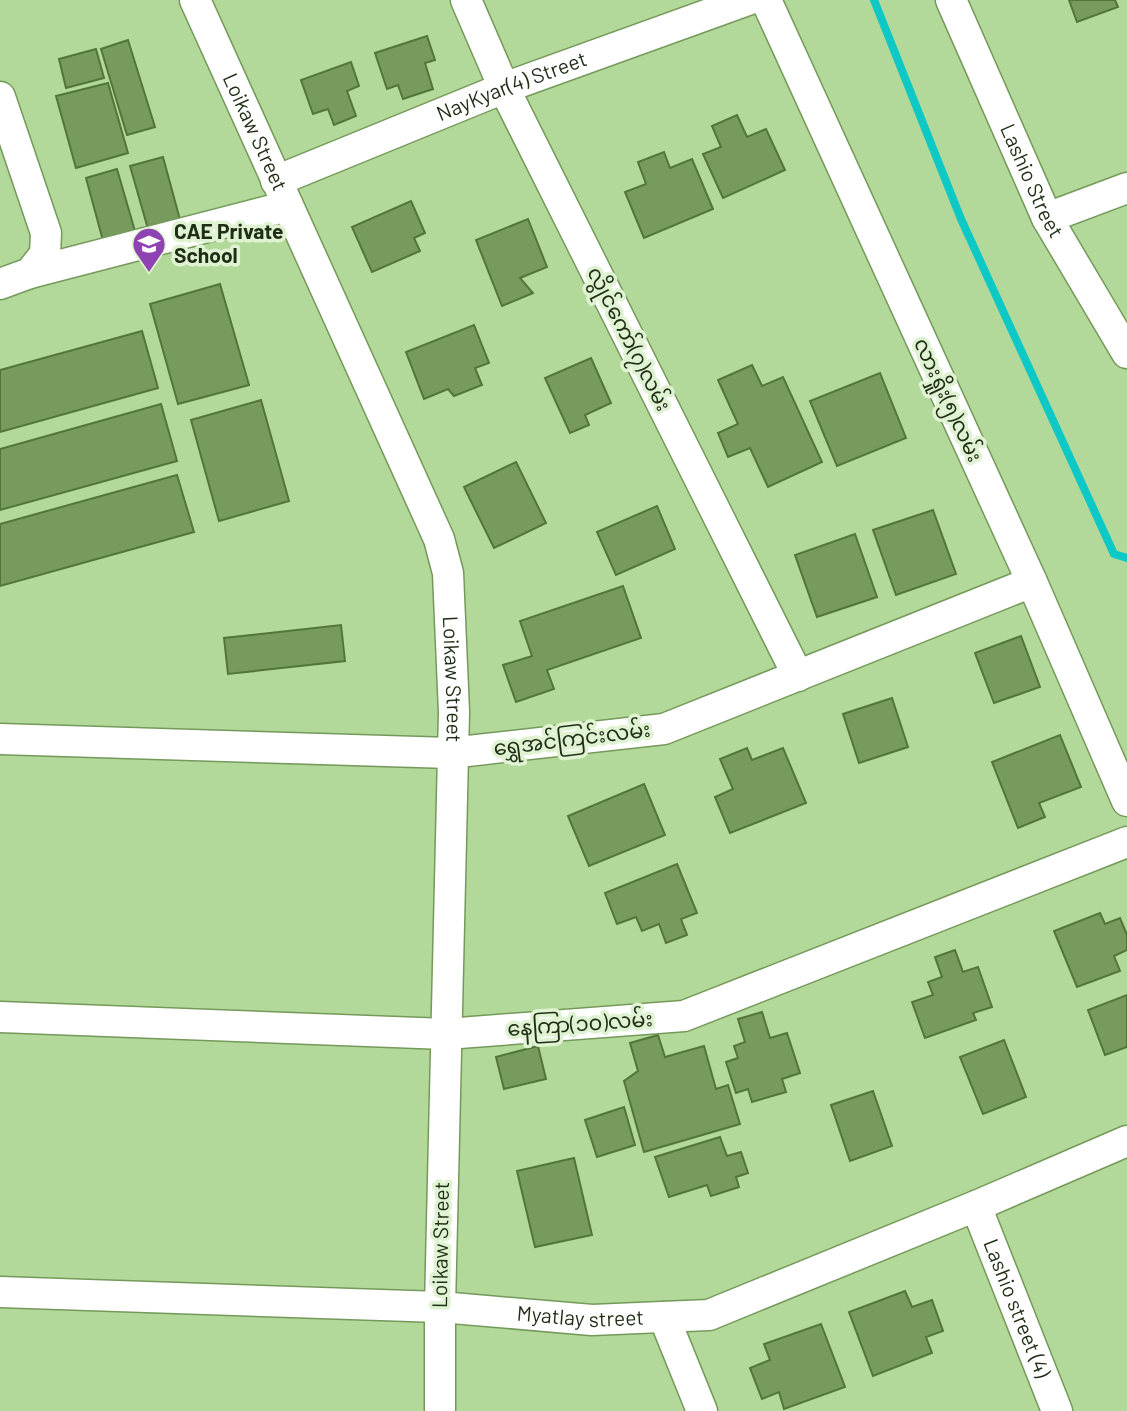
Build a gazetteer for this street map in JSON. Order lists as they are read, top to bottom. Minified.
{"streets":{"street":["NayKyar(4) Street","Loikaw Street","Lashio Street","လွိုင်ကော်(၇)လမ်း","လားရှိုး(၅)လမ်း","ရွှေအင်ကြင်းလမ်း","နေကြာ(၁၀)လမ်း","Lashio street (4)","Myatlay street"]},"crossings":[["NayKyar(4) Street","Loikaw Street"],["NayKyar(4) Street","လွိုင်ကော်(၇)လမ်း"],["Loikaw Street","ရွှေအင်ကြင်းလမ်း"],["Loikaw Street","နေကြာ(၁၀)လမ်း"],["Loikaw Street","Myatlay street"],["လွိုင်ကော်(၇)လမ်း","ရွှေအင်ကြင်းလမ်း"],["လားရှိုး(၅)လမ်း","ရွှေအင်ကြင်းလမ်း"],["Lashio street (4)","Myatlay street"]],"places":{"school or university":["CAE Private School"]}}
